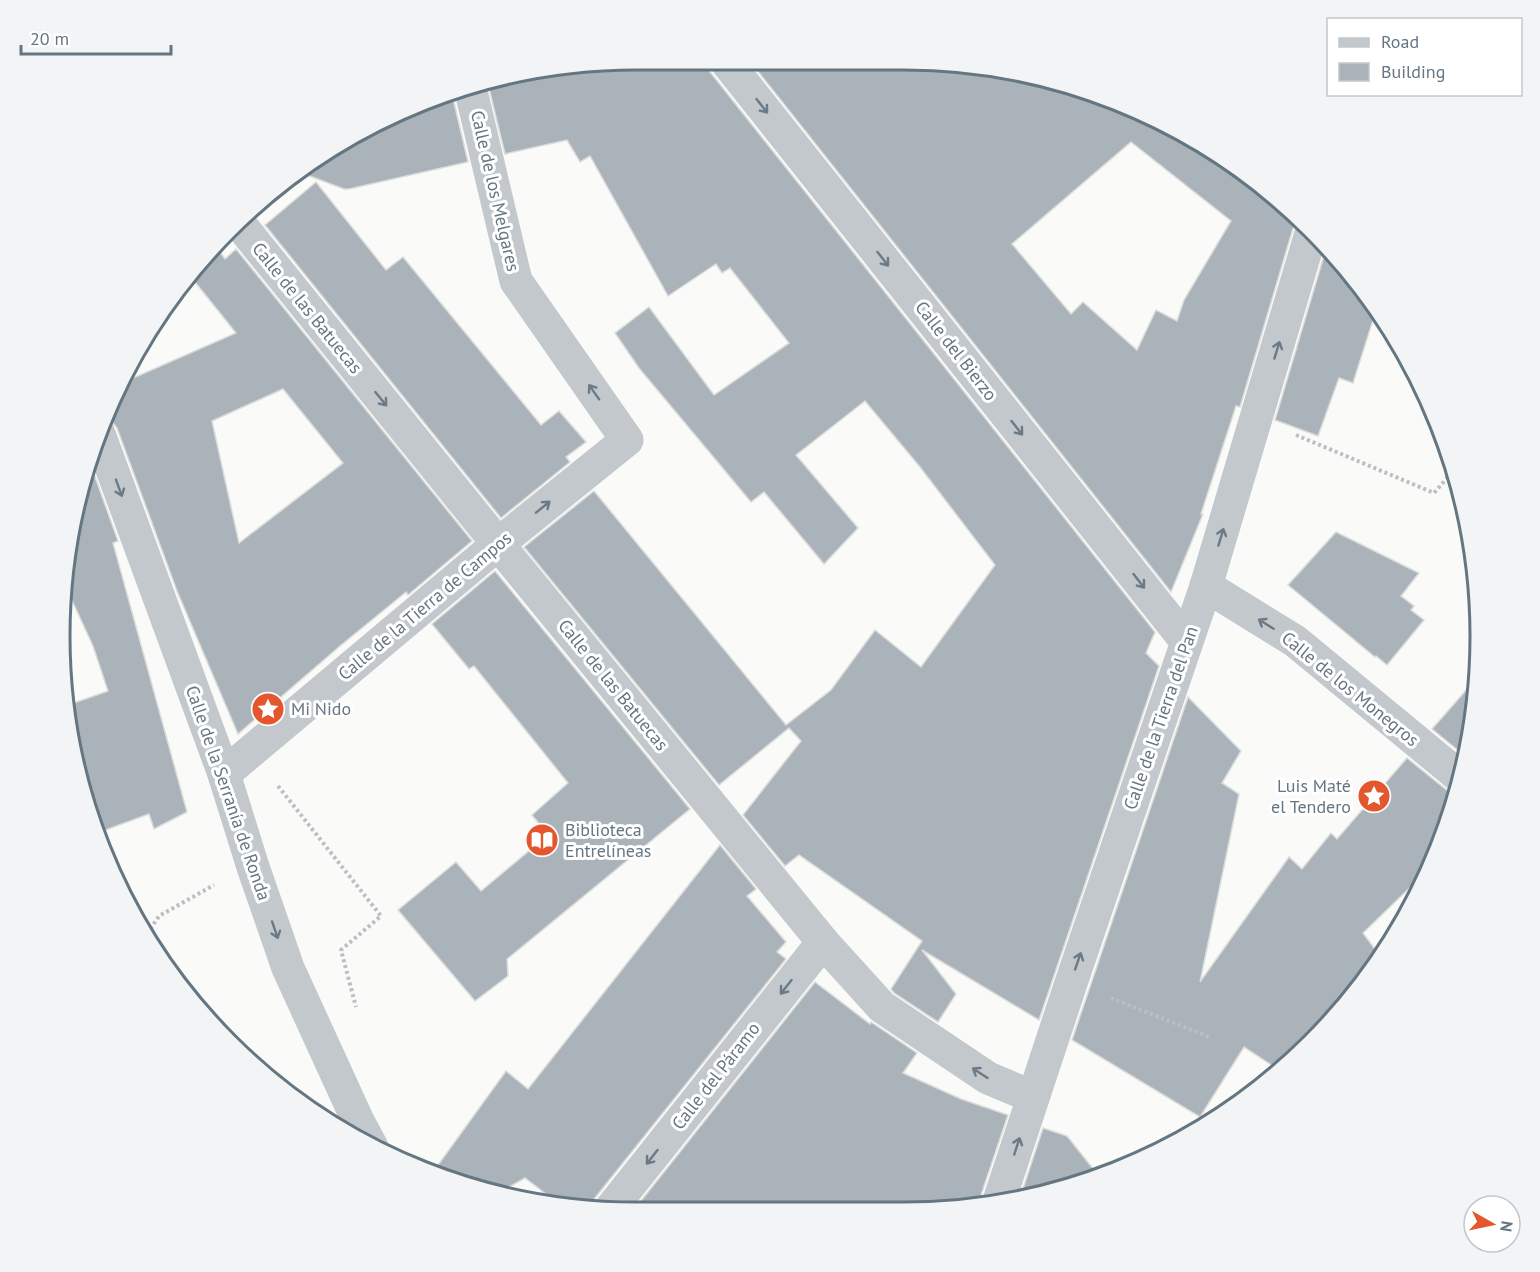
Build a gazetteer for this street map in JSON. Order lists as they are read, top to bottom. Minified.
{"streets":{"street":["Calle de los Melgares","Calle de las Batuecas","Calle del Bierzo","Calle de la Tierra de Campos","Calle de los Monegros","Calle de la Tierra del Pan","Calle de la Serranía de Ronda","Calle del Páramo"]},"crossings":[["Calle de los Melgares","Calle de la Tierra de Campos"],["Calle de las Batuecas","Calle de la Tierra de Campos"],["Calle de las Batuecas","Calle de la Tierra del Pan"],["Calle de las Batuecas","Calle del Páramo"],["Calle del Bierzo","Calle de la Tierra del Pan"],["Calle de la Tierra de Campos","Calle de la Serranía de Ronda"],["Calle de los Monegros","Calle de la Tierra del Pan"]],"one_way":["Calle de los Melgares","Calle del Bierzo","Calle de los Monegros","Calle de la Tierra del Pan","Calle de la Serranía de Ronda","Calle del Páramo"],"places":{"place":["Mi Nido","Luis Maté el Tendero"],"library":["Biblioteca Entrelíneas"]},"legend":["Road","Building"],"scale_bar":"20 m","north":"right"}
